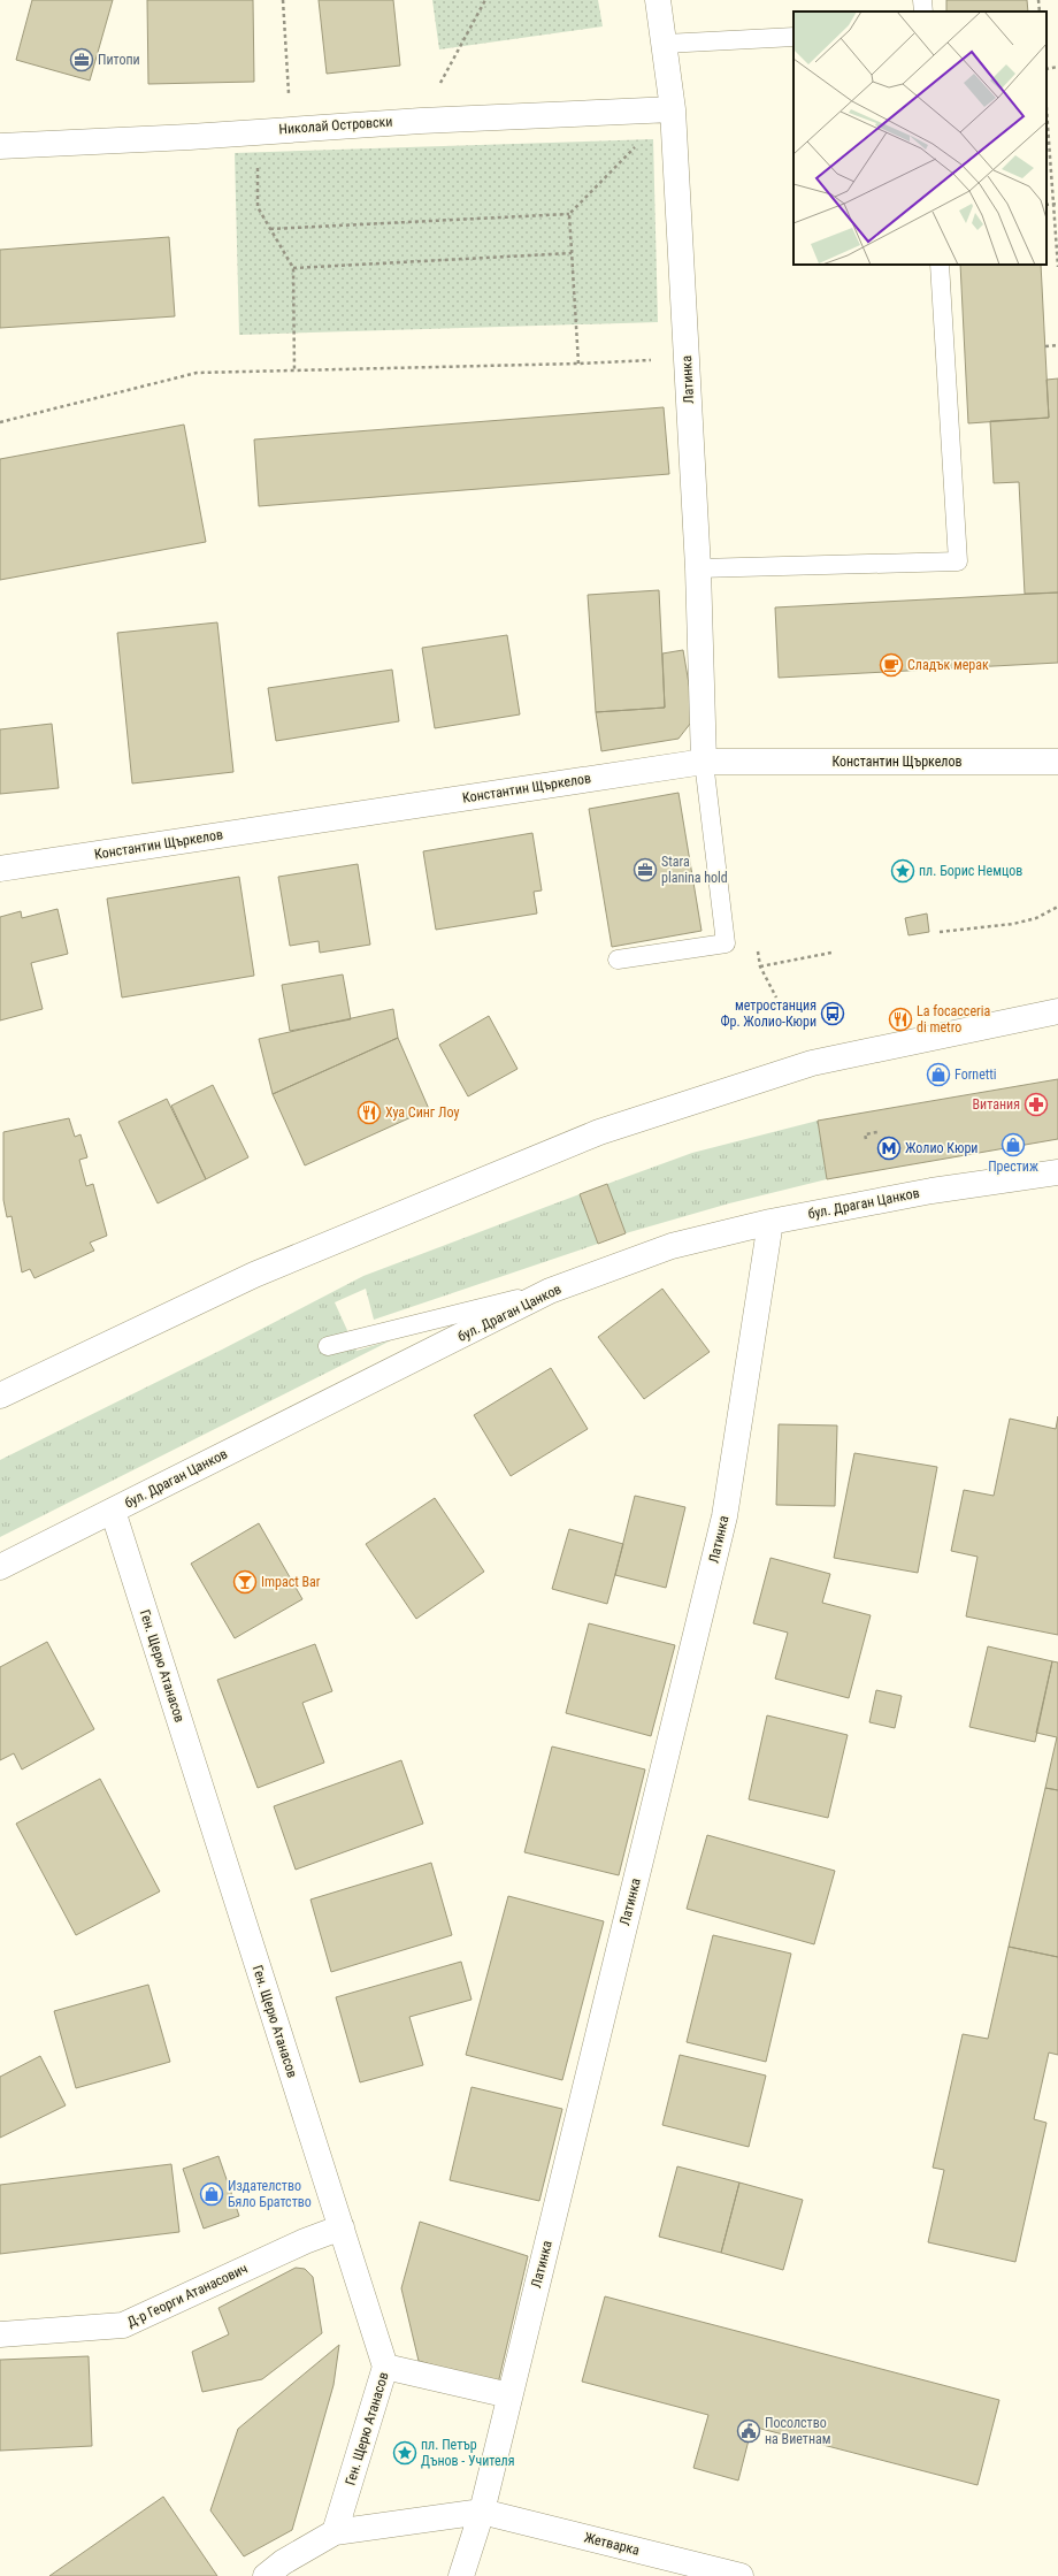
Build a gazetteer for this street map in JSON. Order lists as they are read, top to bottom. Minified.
{"streets":{"street":["Николай Островски","Латинка","Константин Щъркелов","бул. Драган Цанков","Ген. Щерю Атанасов","Д-р Георги Атанасович","Жетварка"]},"crossings":[["Николай Островски","Латинка"],["Латинка","Константин Щъркелов"],["Латинка","бул. Драган Цанков"],["Латинка","Жетварка"],["бул. Драган Цанков","Ген. Щерю Атанасов"],["Ген. Щерю Атанасов","Д-р Георги Атанасович"]],"places":{"office":["Питопи","Stara planina hold"],"cafe":["Сладък мерак"],"place":["пл. Борис Немцов","пл. Петър Дънов - Учителя"],"bus stop":["метростанция Фр. Жолио-Кюри"],"restaurant":["La focacceria di metro","Хуа Синг Лоу"],"shop":["Fornetti","Престиж","Издателство Бяло Братство"],"pharmacy":["Витания"],"metro station":["Жолио Кюри"],"bar":["Impact Bar"],"public building":["Посолство на Виетнам"]}}
